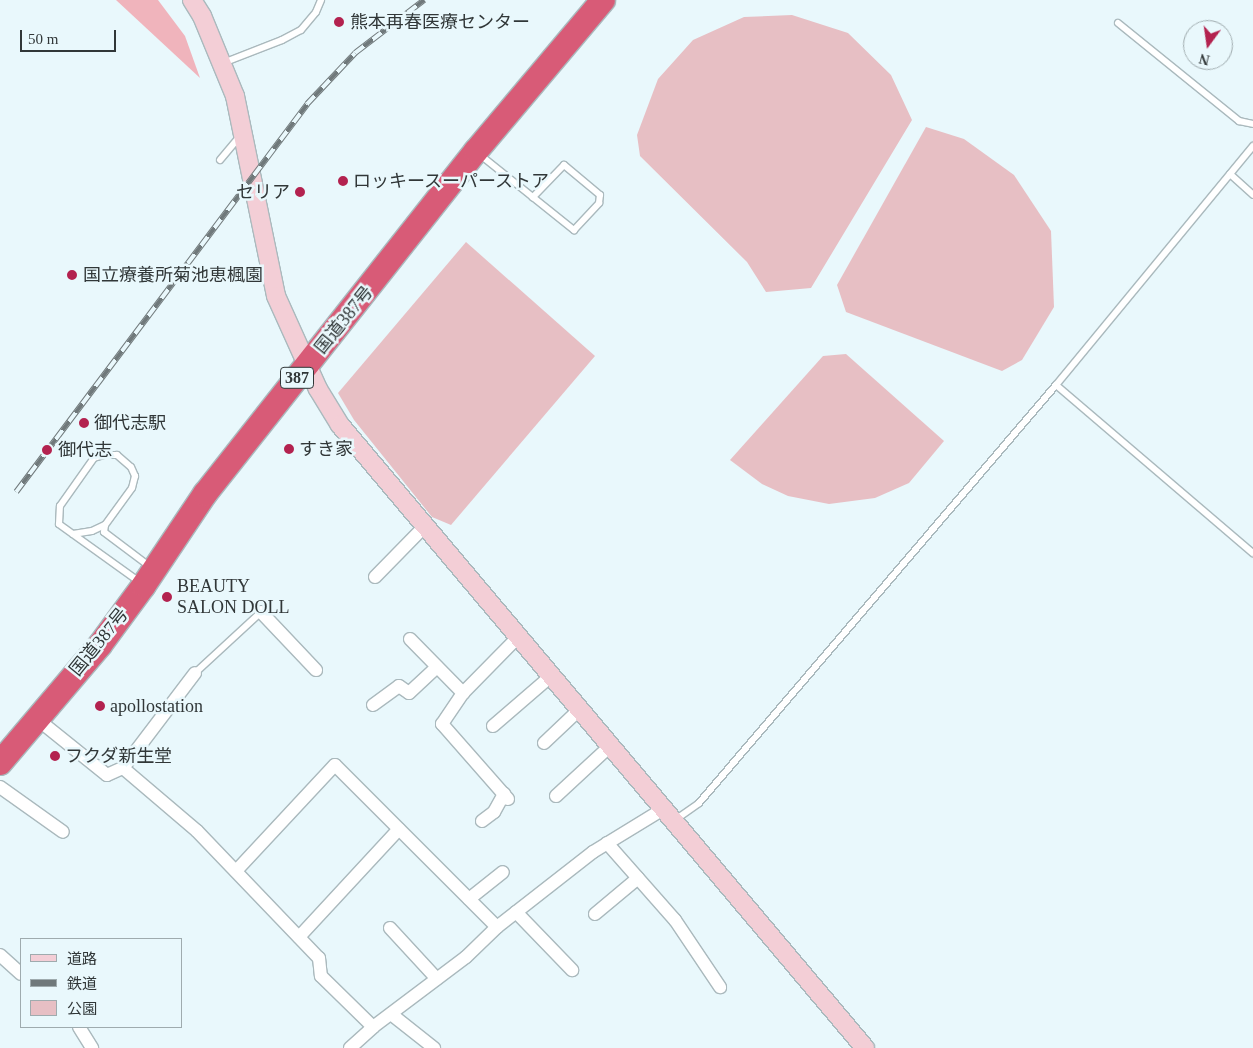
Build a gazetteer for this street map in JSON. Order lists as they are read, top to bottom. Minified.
{"streets":{"highway":["国道387号","387"]},"places":["熊本再春医療センター","ロッキースーパーストア","セリア","国立療養所菊池恵楓園","御代志駅","すき家","御代志","BEAUTY SALON DOLL","apollostation","フクダ新生堂"],"legend":["道路","鉄道","公園"],"scale_bar":"50 m","north":"bottom"}
